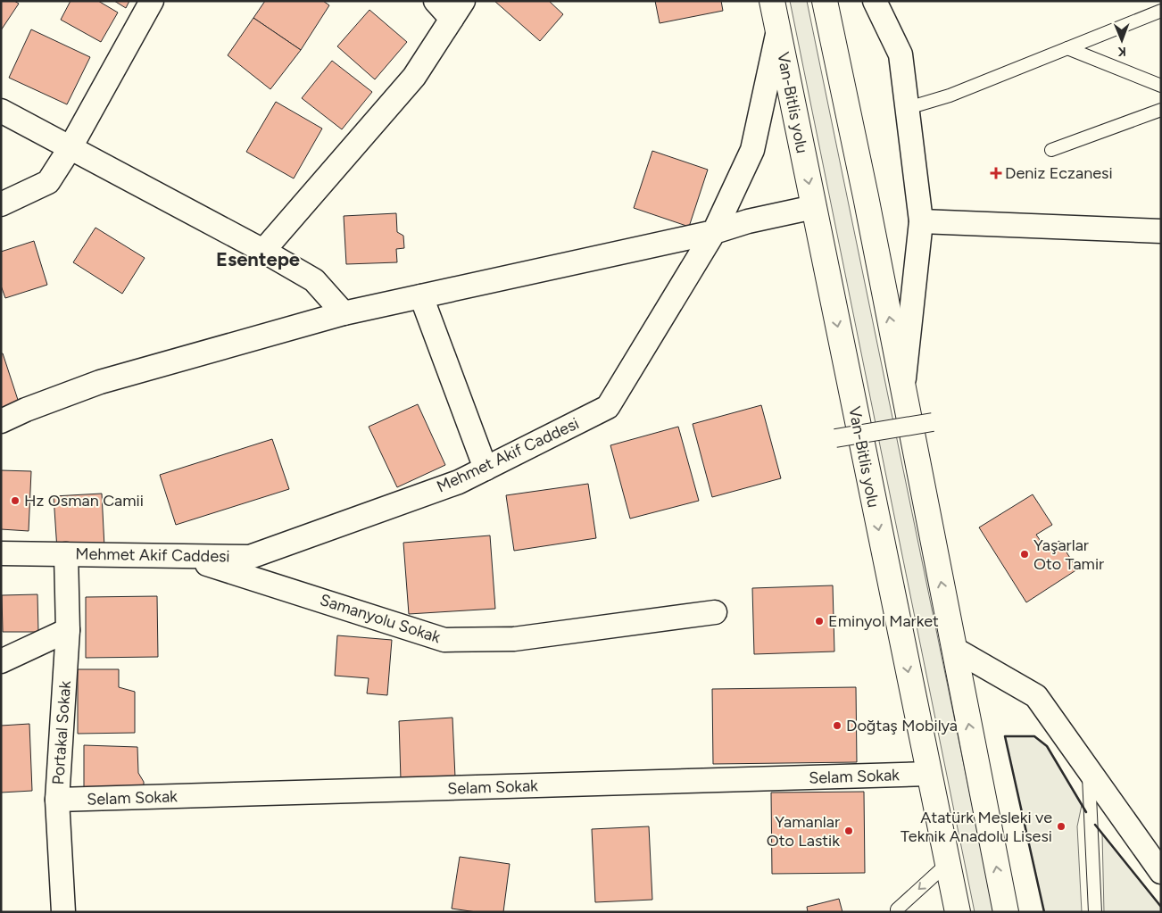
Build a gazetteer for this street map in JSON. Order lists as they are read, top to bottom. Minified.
{"streets":{"highway":["Van-Bitlis yolu"],"street":["Mehmet Akif Caddesi","Samanyolu Sokak","Portakal Sokak","Selam Sokak"]},"crossings":[["Van-Bitlis yolu","Mehmet Akif Caddesi"],["Van-Bitlis yolu","Selam Sokak"],["Mehmet Akif Caddesi","Samanyolu Sokak"],["Mehmet Akif Caddesi","Portakal Sokak"],["Portakal Sokak","Selam Sokak"]],"districts":["Esentepe"],"places":{"health":["Deniz Eczanesi"],"other":["Hz Osman Camii","Yaşarlar Oto Tamir","Eminyol Market","Doğtaş Mobilya","Atatürk Mesleki ve Teknik Anadolu Lisesi","Yamanlar Oto Lastik"]},"north":"bottom"}
